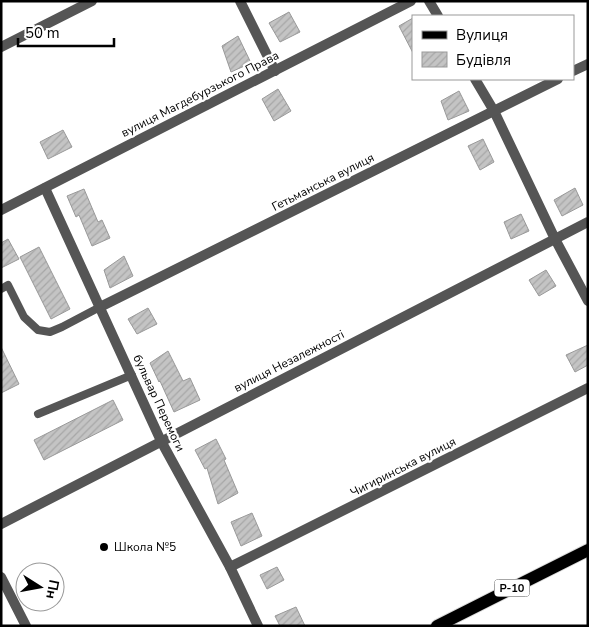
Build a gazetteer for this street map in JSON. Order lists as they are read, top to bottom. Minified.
{"streets":{"main road":["Р-10"],"street":["вулиця Магдебурзького Права","Гетьманська вулиця","вулиця Незалежності","бульвар Перемоги","Чигиринська вулиця"]},"crossings":[["вулиця Магдебурзького Права","бульвар Перемоги"],["Гетьманська вулиця","бульвар Перемоги"],["вулиця Незалежності","бульвар Перемоги"],["бульвар Перемоги","Чигиринська вулиця"]],"places":["Школа №5"],"legend":["Вулиця","Будівля"],"scale_bar":"50 m","north":"right"}
